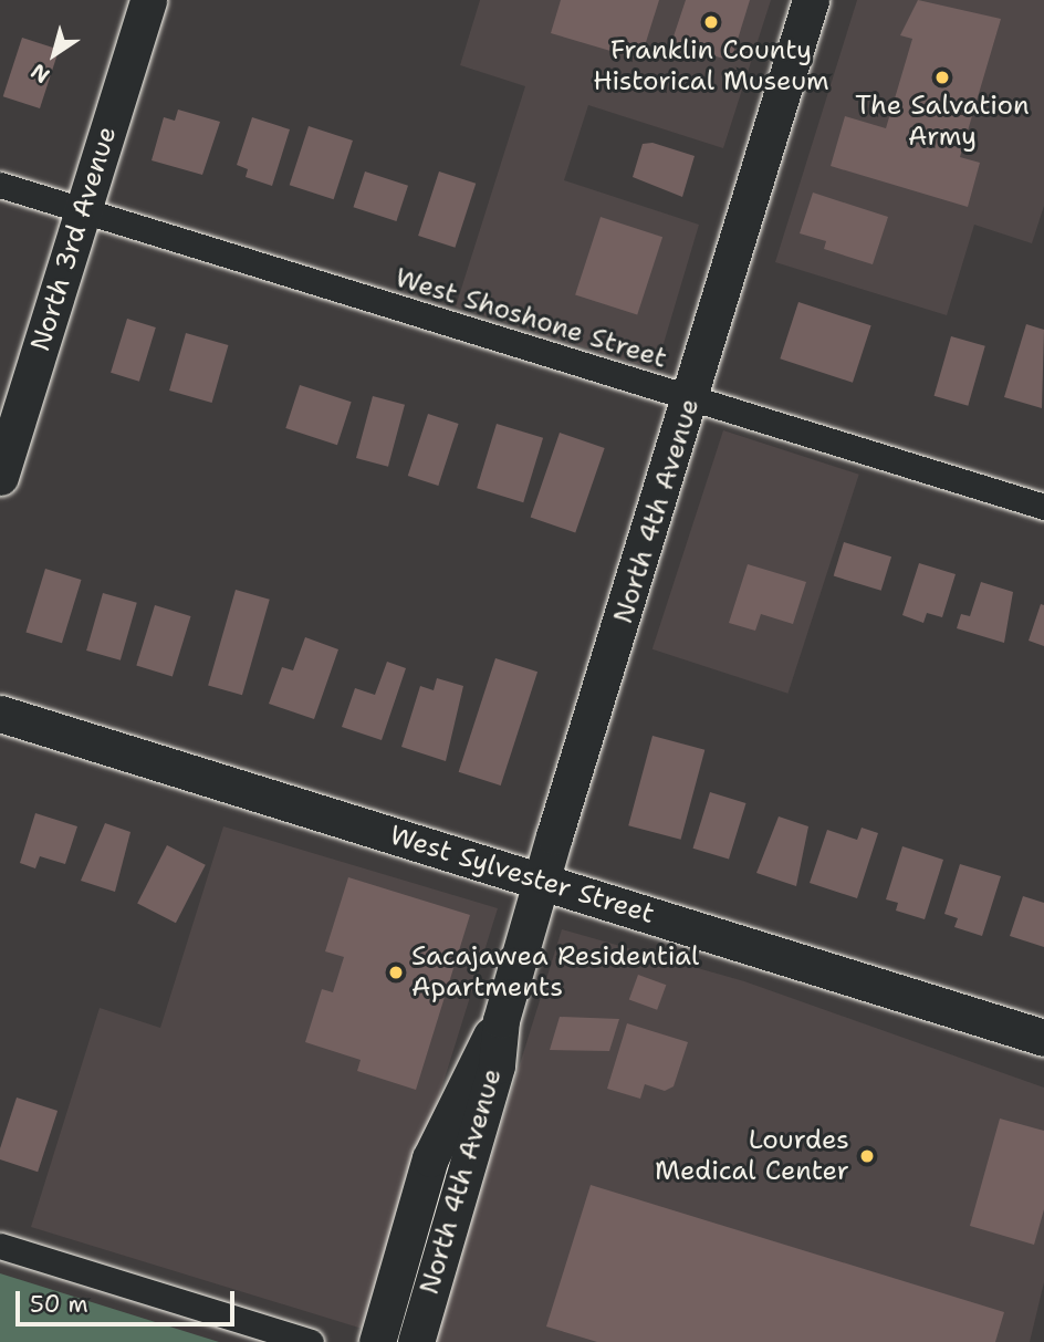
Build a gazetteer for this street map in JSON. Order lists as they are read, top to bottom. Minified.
{"streets":{"main road":["North 3rd Avenue","North 4th Avenue","West Sylvester Street"],"street":["West Shoshone Street"]},"crossings":[["North 3rd Avenue","West Shoshone Street"],["West Shoshone Street","North 4th Avenue"],["North 4th Avenue","West Sylvester Street"]],"places":["Franklin County Historical Museum","The Salvation Army","Sacajawea Residential Apartments","Lourdes Medical Center"],"scale_bar":"50 m","north":"bottom left"}
